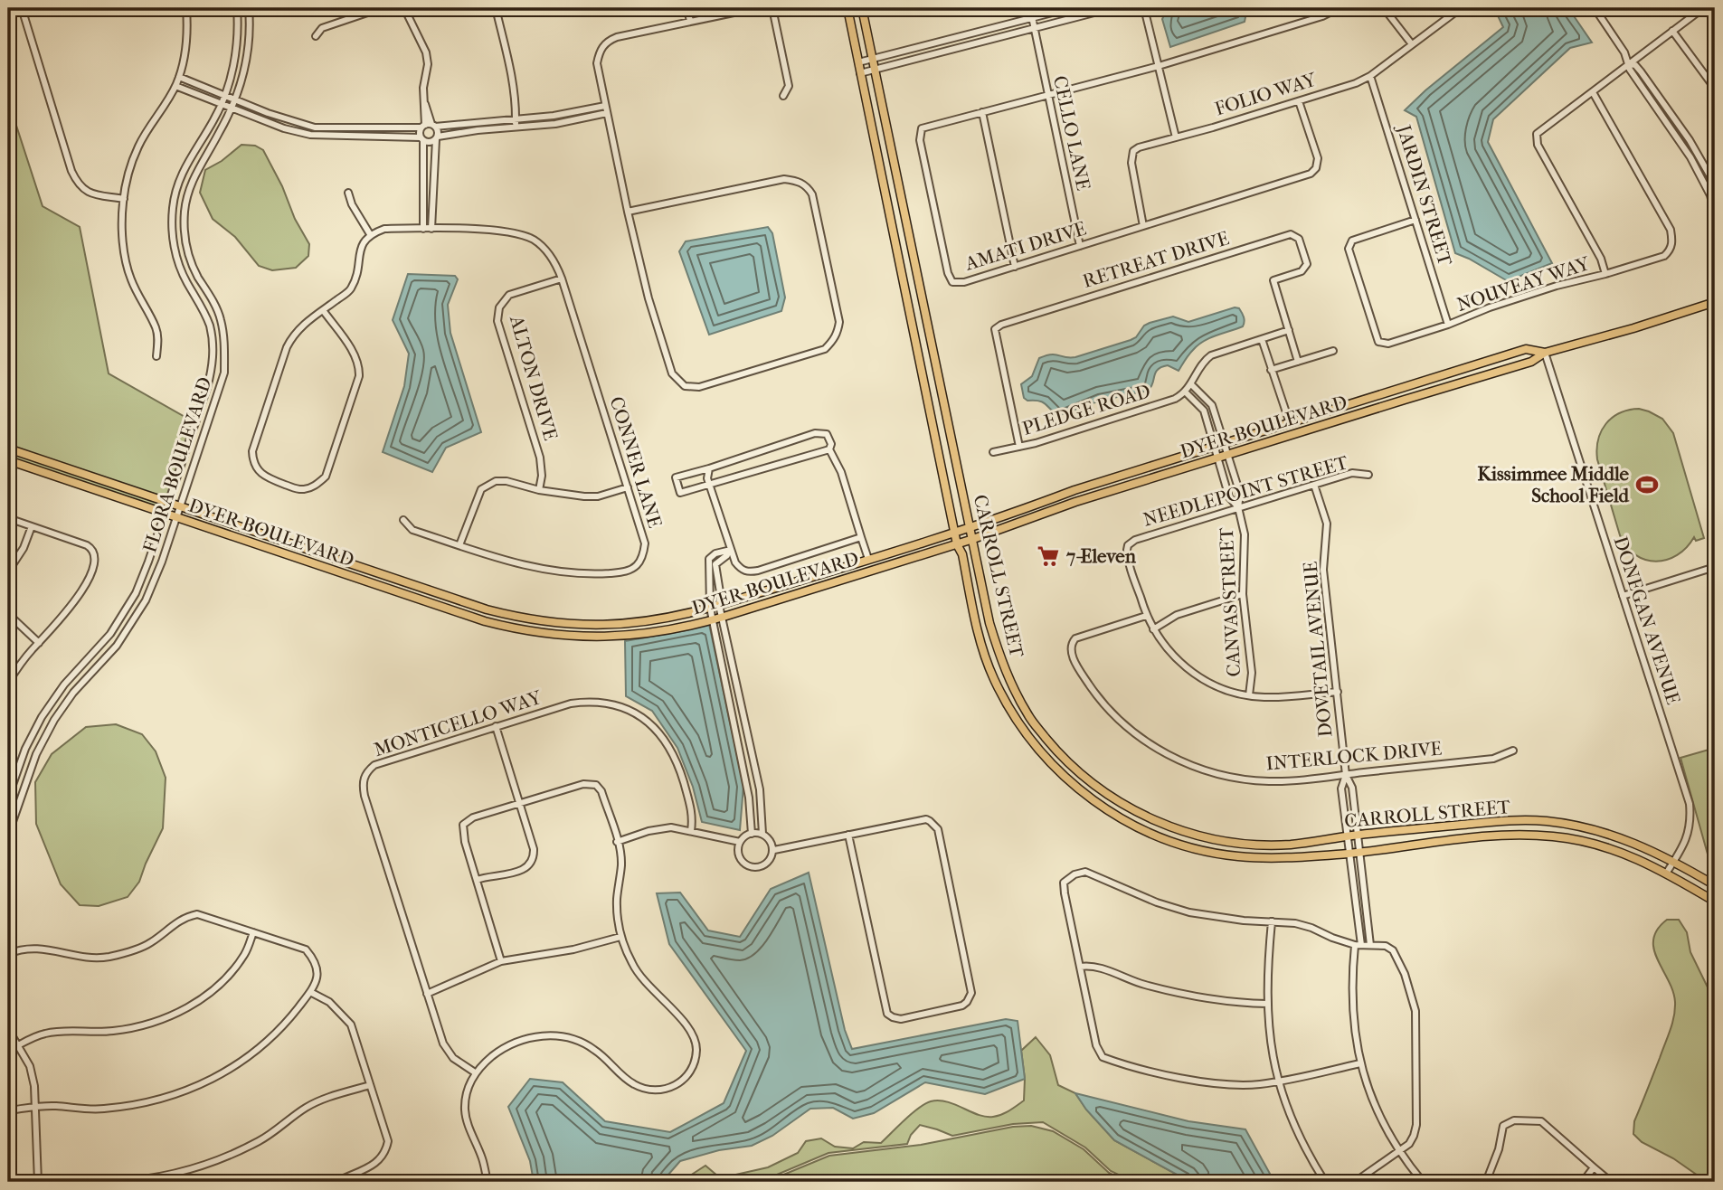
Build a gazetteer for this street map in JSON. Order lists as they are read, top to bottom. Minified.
{"streets":{"main road":["DYER BOULEVARD","CARROLL STREET"],"street":["FOLIO WAY","CELLO LANE","JARDIN STREET","AMATI DRIVE","RETREAT DRIVE","NOUVEAY WAY","ALTON DRIVE","PLEDGE ROAD","CONNER LANE","FLORA BOULEVARD","NEEDLEPOINT STREET","CANVAS STREET","DONEGAN AVENUE","DOVETAIL AVENUE","MONTICELLO WAY","INTERLOCK DRIVE"]},"crossings":[["FOLIO WAY","JARDIN STREET"],["FOLIO WAY","AMATI DRIVE"],["CELLO LANE","AMATI DRIVE"],["JARDIN STREET","NOUVEAY WAY"],["RETREAT DRIVE","PLEDGE ROAD"],["ALTON DRIVE","CONNER LANE"],["DYER BOULEVARD","FLORA BOULEVARD"],["DYER BOULEVARD","CARROLL STREET"],["DYER BOULEVARD","CANVAS STREET"],["DYER BOULEVARD","DONEGAN AVENUE"],["NEEDLEPOINT STREET","CANVAS STREET"],["NEEDLEPOINT STREET","DOVETAIL AVENUE"],["NEEDLEPOINT STREET","INTERLOCK DRIVE"],["CARROLL STREET","DONEGAN AVENUE"],["CARROLL STREET","DOVETAIL AVENUE"],["DOVETAIL AVENUE","INTERLOCK DRIVE"]],"places":{"sports":["Kissimmee Middle School Field"],"supermarket":["7-Eleven"]}}
